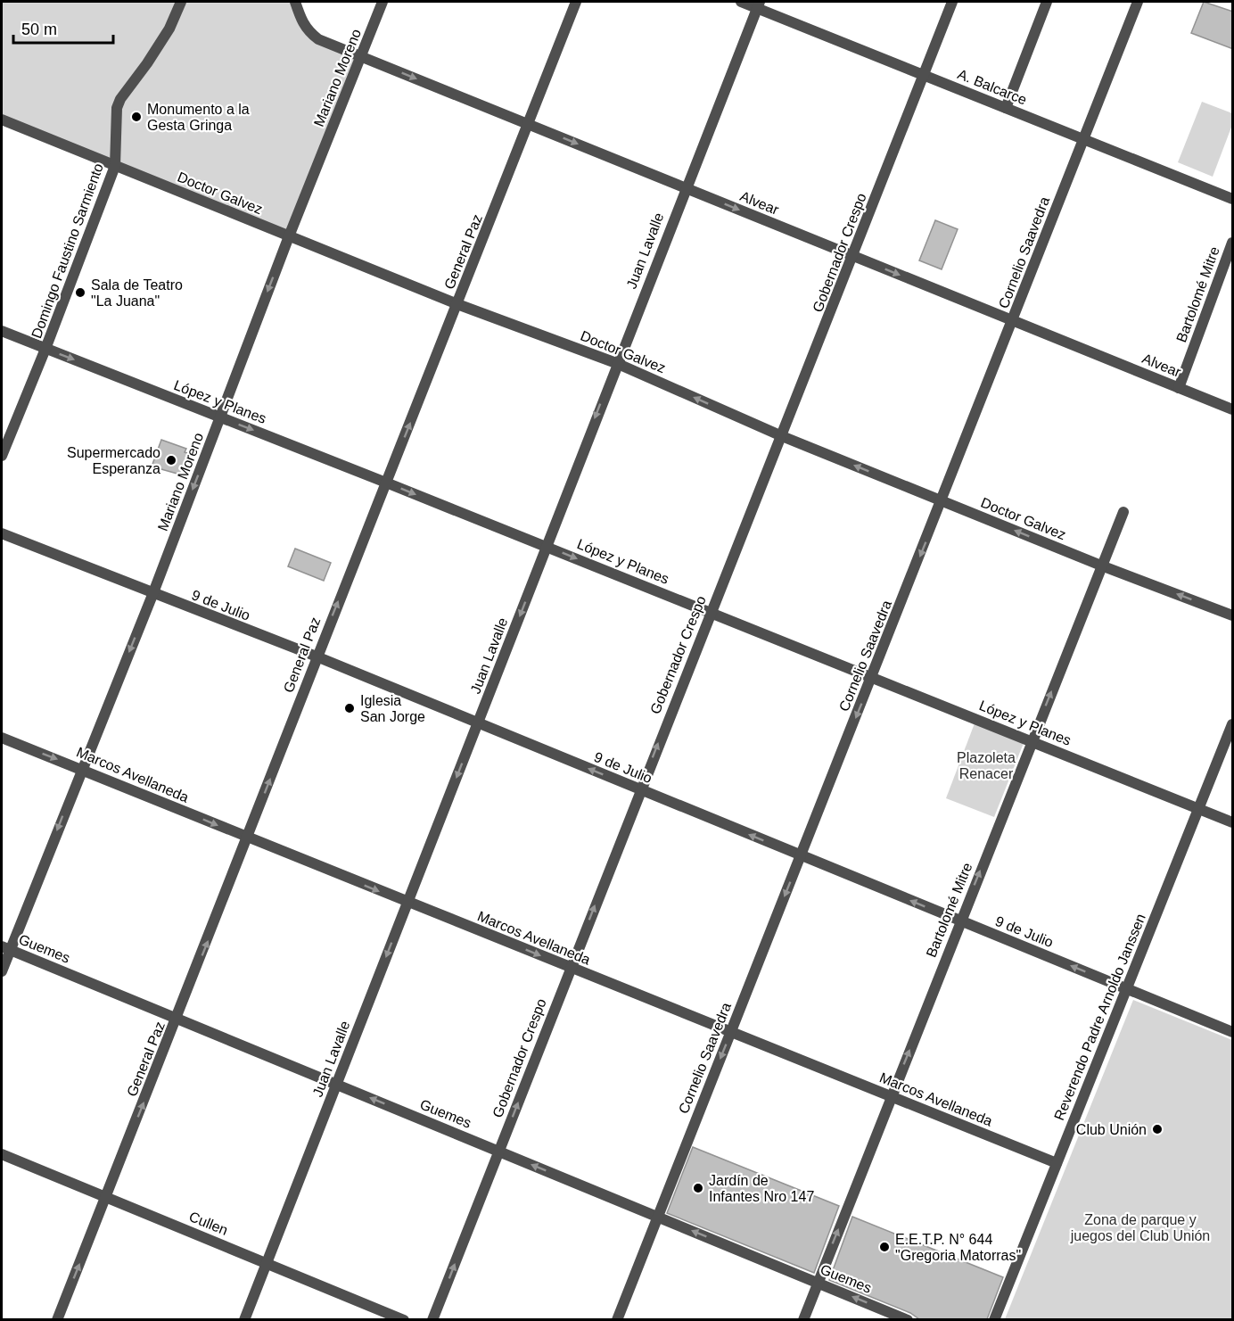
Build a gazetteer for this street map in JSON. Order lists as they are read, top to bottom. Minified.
{"streets":{"street":["Mariano Moreno","A. Balcarce","Doctor Galvez","Alvear","Domingo Faustino Sarmiento","Juan Lavalle","General Paz","Gobernador Crespo","Cornelio Saavedra","Bartolomé Mitre","López y Planes","9 de Julio","Marcos Avellaneda","Guemes","Reverendo Padre Arnoldo Janssen","Cullen"]},"crossings":[["Mariano Moreno","Doctor Galvez"],["Mariano Moreno","Alvear"],["Mariano Moreno","López y Planes"],["Mariano Moreno","9 de Julio"],["Mariano Moreno","Marcos Avellaneda"],["Mariano Moreno","Guemes"],["A. Balcarce","Juan Lavalle"],["A. Balcarce","Gobernador Crespo"],["A. Balcarce","Cornelio Saavedra"],["Doctor Galvez","Domingo Faustino Sarmiento"],["Doctor Galvez","Juan Lavalle"],["Doctor Galvez","General Paz"],["Doctor Galvez","Gobernador Crespo"],["Doctor Galvez","Cornelio Saavedra"],["Doctor Galvez","Bartolomé Mitre"],["Alvear","Juan Lavalle"],["Alvear","General Paz"],["Alvear","Gobernador Crespo"],["Alvear","Cornelio Saavedra"],["Alvear","Bartolomé Mitre"],["Domingo Faustino Sarmiento","López y Planes"],["Juan Lavalle","López y Planes"],["Juan Lavalle","9 de Julio"],["Juan Lavalle","Marcos Avellaneda"],["Juan Lavalle","Guemes"],["Juan Lavalle","Cullen"],["General Paz","López y Planes"],["General Paz","9 de Julio"],["General Paz","Marcos Avellaneda"],["General Paz","Guemes"],["General Paz","Cullen"],["Gobernador Crespo","López y Planes"],["Gobernador Crespo","9 de Julio"],["Gobernador Crespo","Marcos Avellaneda"],["Gobernador Crespo","Guemes"],["Cornelio Saavedra","López y Planes"],["Cornelio Saavedra","9 de Julio"],["Cornelio Saavedra","Marcos Avellaneda"],["Cornelio Saavedra","Guemes"],["Bartolomé Mitre","López y Planes"],["Bartolomé Mitre","9 de Julio"],["Bartolomé Mitre","Marcos Avellaneda"],["Bartolomé Mitre","Guemes"],["López y Planes","Reverendo Padre Arnoldo Janssen"],["9 de Julio","Reverendo Padre Arnoldo Janssen"],["Marcos Avellaneda","Reverendo Padre Arnoldo Janssen"]],"one_way":["Mariano Moreno","Doctor Galvez","Alvear","Juan Lavalle","General Paz","Gobernador Crespo","Cornelio Saavedra","Bartolomé Mitre","López y Planes","9 de Julio","Marcos Avellaneda","Guemes"],"parks":["Plazoleta Renacer","Zona de parque y juegos del Club Unión"],"places":["Monumento a la Gesta Gringa","Sala de Teatro \"La Juana\"","Supermercado Esperanza","Iglesia San Jorge","Club Unión","Jardín de Infantes Nro 147","E.E.T.P. N° 644 \"Gregoria Matorras\""],"scale_bar":"50 m"}
